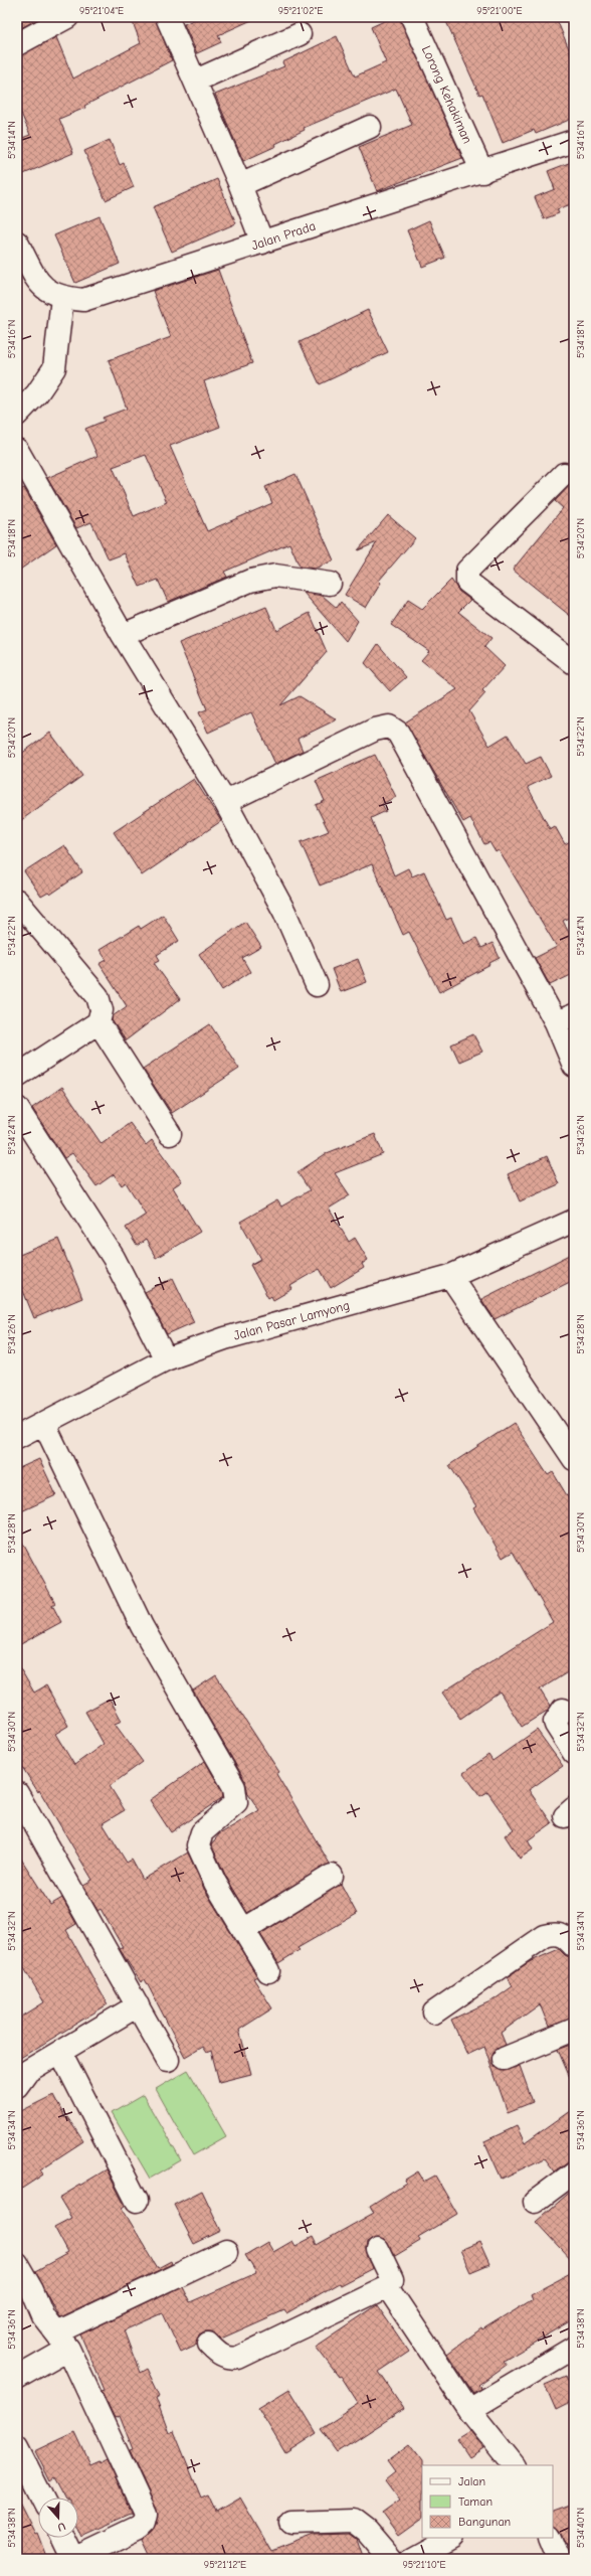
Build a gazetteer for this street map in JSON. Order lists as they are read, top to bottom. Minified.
{"streets":{"street":["Lorong Kehakiman","Jalan Prada","Jalan Pasar Lamyong"]},"crossings":[["Lorong Kehakiman","Jalan Prada"]],"legend":["Jalan","Taman","Bangunan"],"north":"bottom","coordinates":["95°21'04\"E","95°21'02\"E","95°21'00\"E","5°34'16\"N","5°34'14\"N","5°34'18\"N","5°34'20\"N","5°34'22\"N","5°34'24\"N","5°34'26\"N","5°34'28\"N","5°34'30\"N","5°34'32\"N","5°34'34\"N","5°34'36\"N","5°34'38\"N","5°34'40\"N","95°21'12\"E","95°21'10\"E"]}
